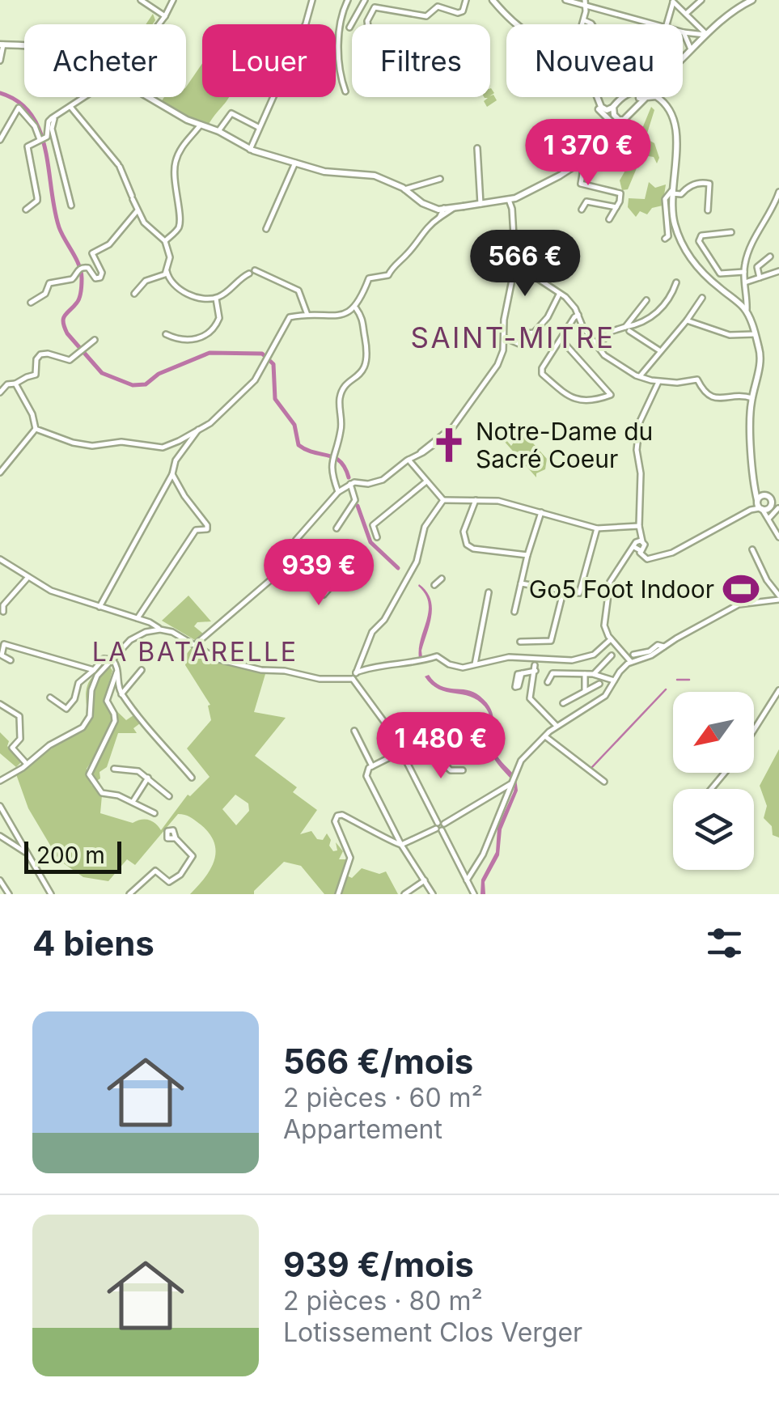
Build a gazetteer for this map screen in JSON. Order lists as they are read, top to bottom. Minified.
{"districts":["SAINT-MITRE","LA BATARELLE"],"places":{"church":["Notre-Dame du Sacré Coeur"],"sports":["Go5 Foot Indoor"]},"scale_bar":"200 m","north":"bottom left","page":{"chip":["Acheter","Louer","Filtres","Nouveau"],"price":["1 370 €","566 €","939 €","1 480 €"],"scale":"200 m","heading":"4 biens","list":[{"name":"566 €/mois","note":"2 pièces · 60 m² · Appartement"},{"name":"939 €/mois","note":"2 pièces · 80 m² · Lotissement Clos Verger"}]}}
